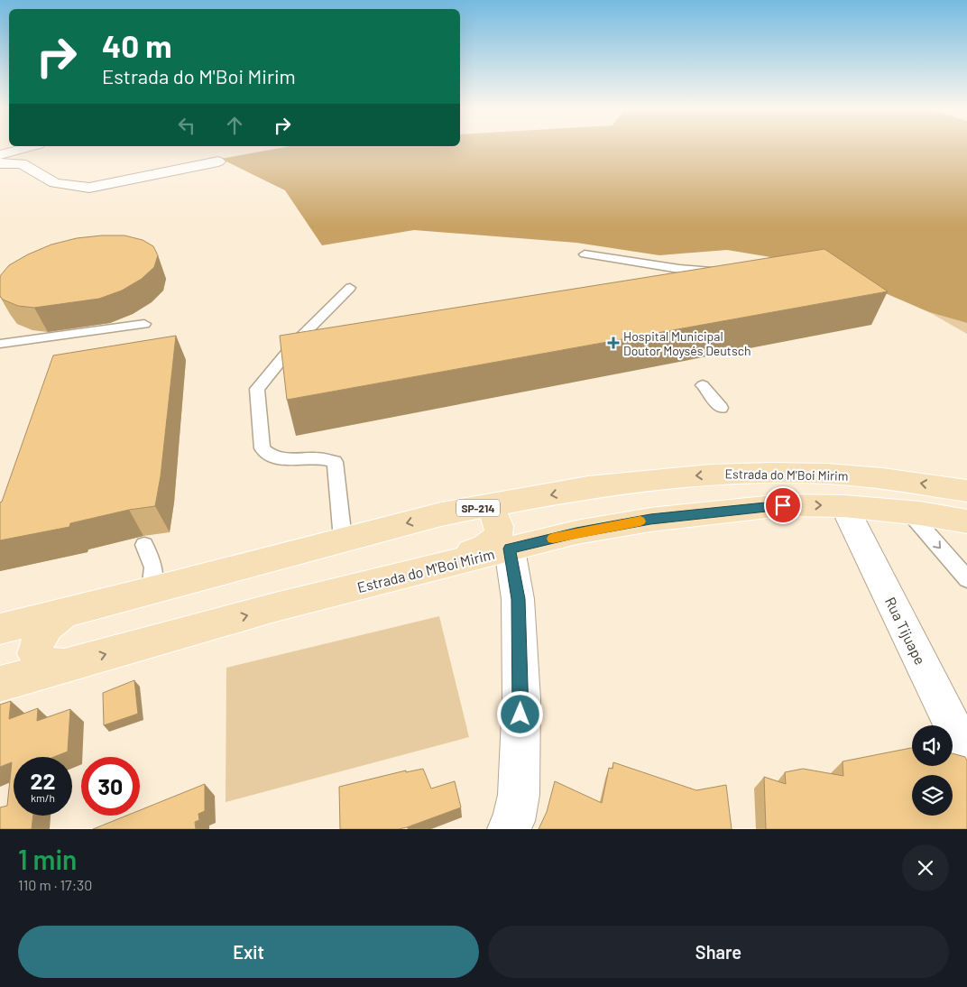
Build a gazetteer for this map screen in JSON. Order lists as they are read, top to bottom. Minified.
{"streets":{"main road":["Estrada do M'Boi Mirim","SP-214"],"street":["Rua Tijuape"]},"crossings":[["Estrada do M'Boi Mirim","Rua Tijuape"]],"places":{"health":["Hospital Municipal Doutor Moysés Deutsch"]},"page":{"turn":["40 m","Estrada do M'Boi Mirim"],"speed":"22 km/h","limit":"30","heading":["1 min","110 m · 17:30"],"buttons":["Exit","Share"]}}
